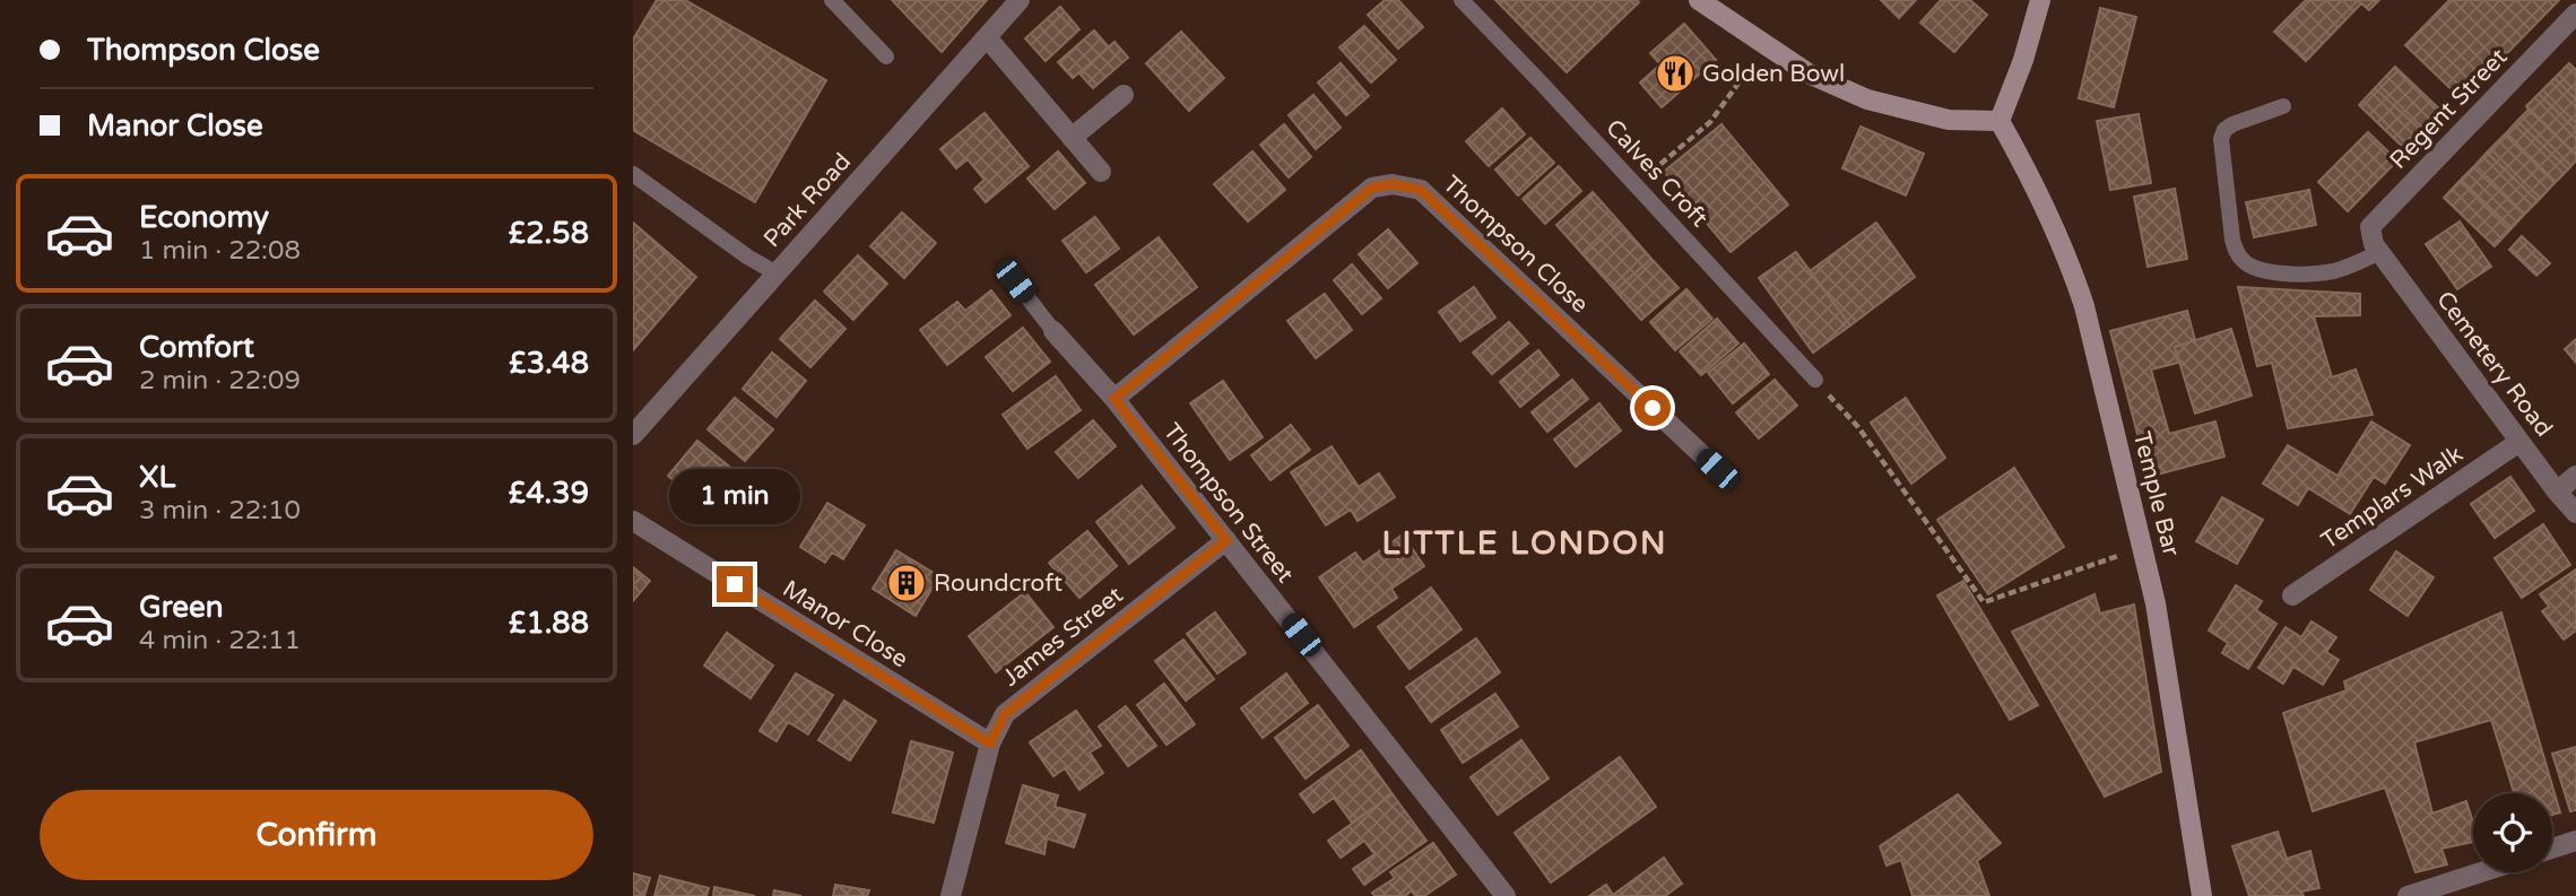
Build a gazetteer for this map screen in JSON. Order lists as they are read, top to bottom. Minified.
{"streets":{"main road":["Temple Bar"],"street":["Regent Street","Park Road","Thompson Close","Cemetery Road","Templars Walk","Thompson Street","Manor Close","James Street"],"lane":["Calves Croft"]},"crossings":[["Regent Street","Cemetery Road"],["Thompson Close","Thompson Street"],["Cemetery Road","Templars Walk"],["Thompson Street","James Street"],["Manor Close","James Street"]],"districts":["LITTLE LONDON"],"places":{"restaurant":["Golden Bowl"],"building":["Roundcroft"]},"page":{"banner":["Thompson Close","Manor Close"],"list":[{"name":"Economy","note":"1 min · 22:08","value":"£2.58"},{"name":"Comfort","note":"2 min · 22:09","value":"£3.48"},{"name":"XL","note":"3 min · 22:10","value":"£4.39"},{"name":"Green","note":"4 min · 22:11","value":"£1.88"}],"bubble":"1 min","buttons":"Confirm"}}
